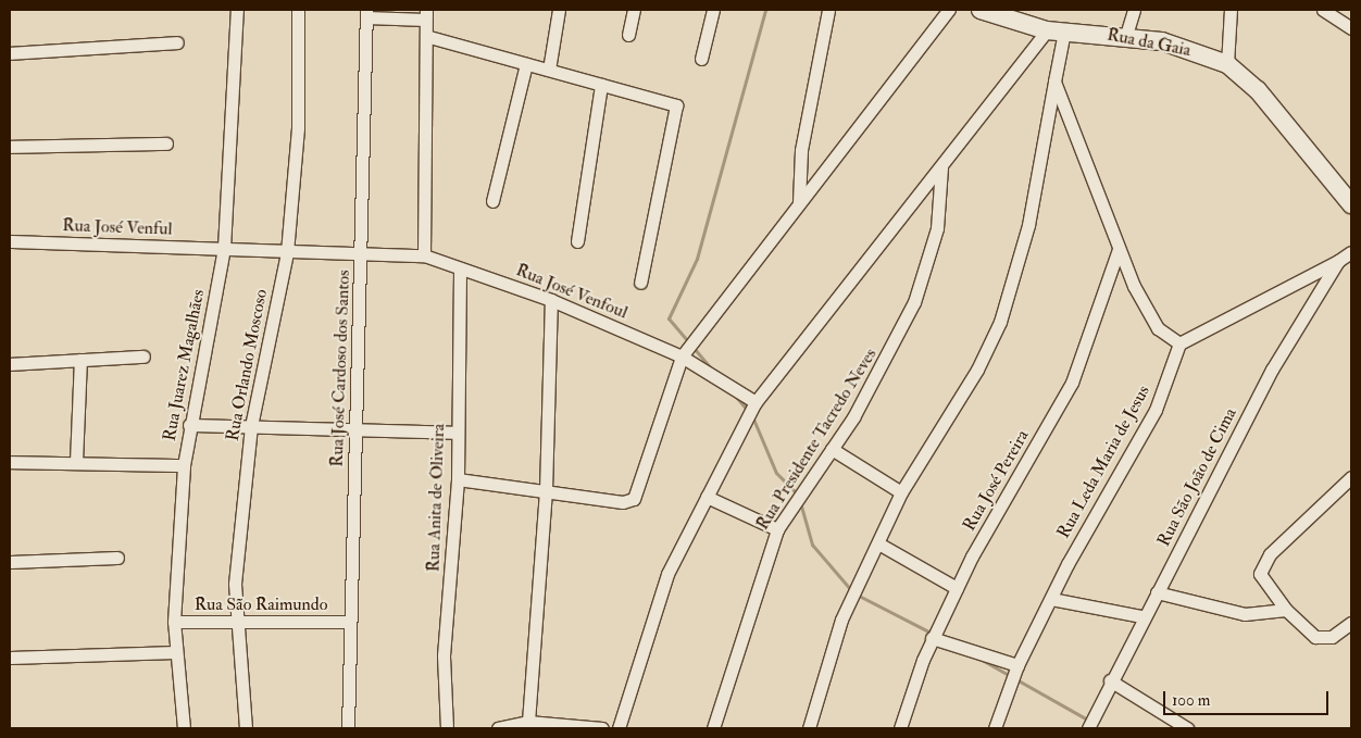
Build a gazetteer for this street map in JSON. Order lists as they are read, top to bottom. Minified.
{"streets":{"main road":["Rua da Gaia"],"street":["Rua José Venful","Rua José Venfoul","Rua Juarez Magalhães","Rua Orlando Moscoso","Rua José Cardoso dos Santos","Rua Presidente Tacredo Neves","Rua Leda Maria de Jesus","Rua São João de Cima","Rua José Pereira","Rua Anita de Oliveira","Rua São Raimundo"]},"crossings":[["Rua José Venful","Rua José Venfoul"],["Rua José Venful","Rua Juarez Magalhães"],["Rua José Venful","Rua Orlando Moscoso"],["Rua José Venfoul","Rua Orlando Moscoso"],["Rua José Venfoul","Rua José Cardoso dos Santos"],["Rua José Venfoul","Rua Anita de Oliveira"],["Rua Juarez Magalhães","Rua São Raimundo"],["Rua Orlando Moscoso","Rua São Raimundo"],["Rua José Cardoso dos Santos","Rua São Raimundo"]],"scale_bar":"100 m"}
